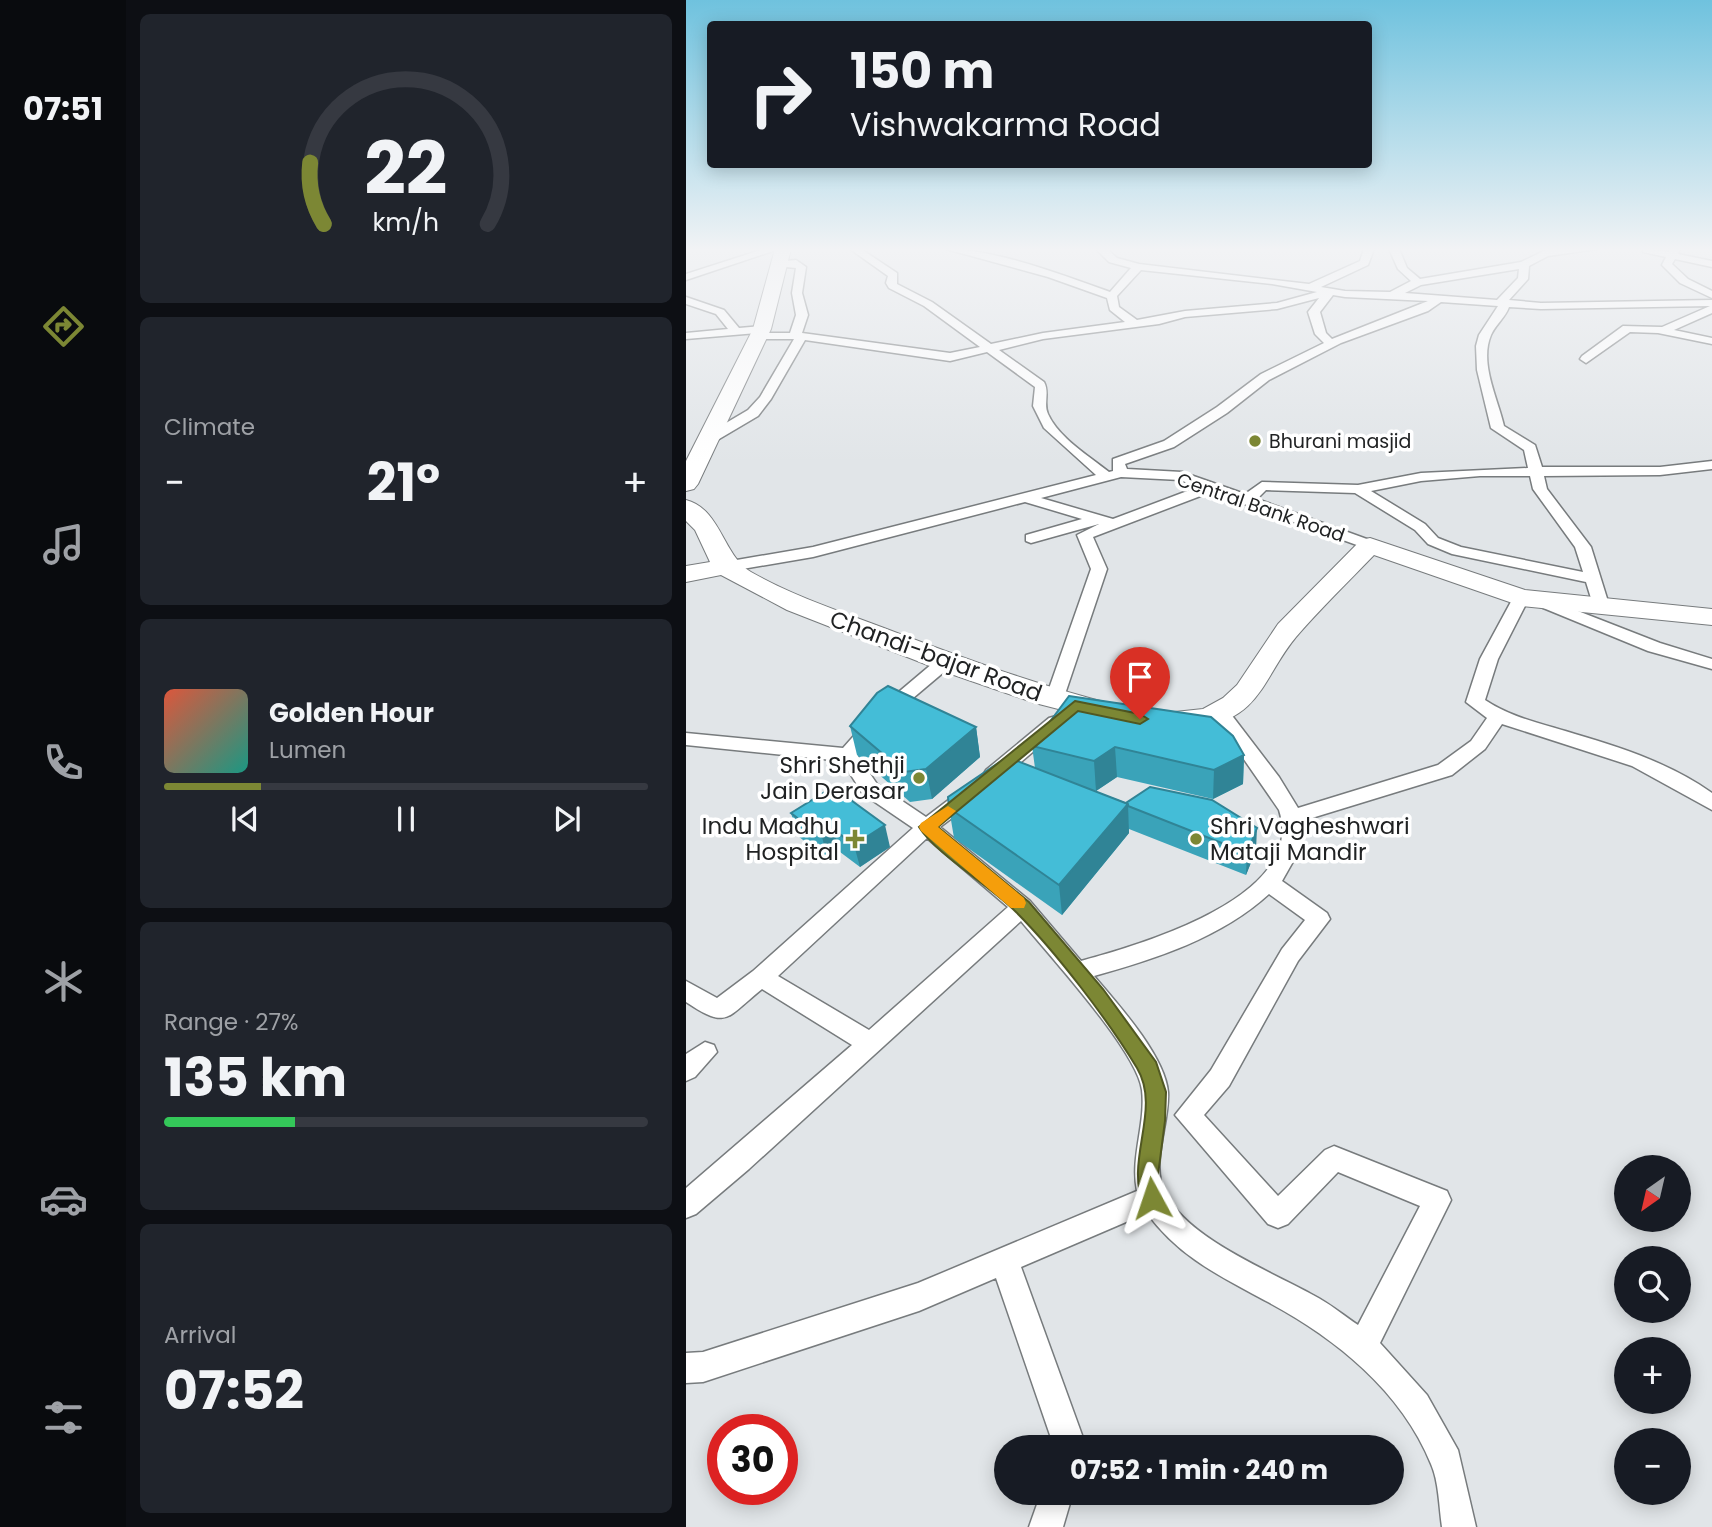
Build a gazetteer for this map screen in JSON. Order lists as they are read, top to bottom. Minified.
{"streets":{"main road":["Central Bank Road","Chandi-bajar Road"]},"crossings":[["Central Bank Road","Chandi-bajar Road"]],"places":{"other":["Bhurani masjid","Shri Shethji Jain Derasar","Shri Vagheshwari Mataji Mandir"],"health":["Indu Madhu Hospital"]},"north":"bottom left","page":{"tabs":"07:51","turn":["150 m","Vishwakarma Road"],"tile":["Climate",["Range · 27%","135 km"],["Arrival","07:52"]],"heat":["−","21°","+"],"song":["Golden Hour","Lumen"],"map_buttons":["+","−"],"limit":"30","trip":"07:52 · 1 min · 240 m","gauge":["22","km/h"]}}
